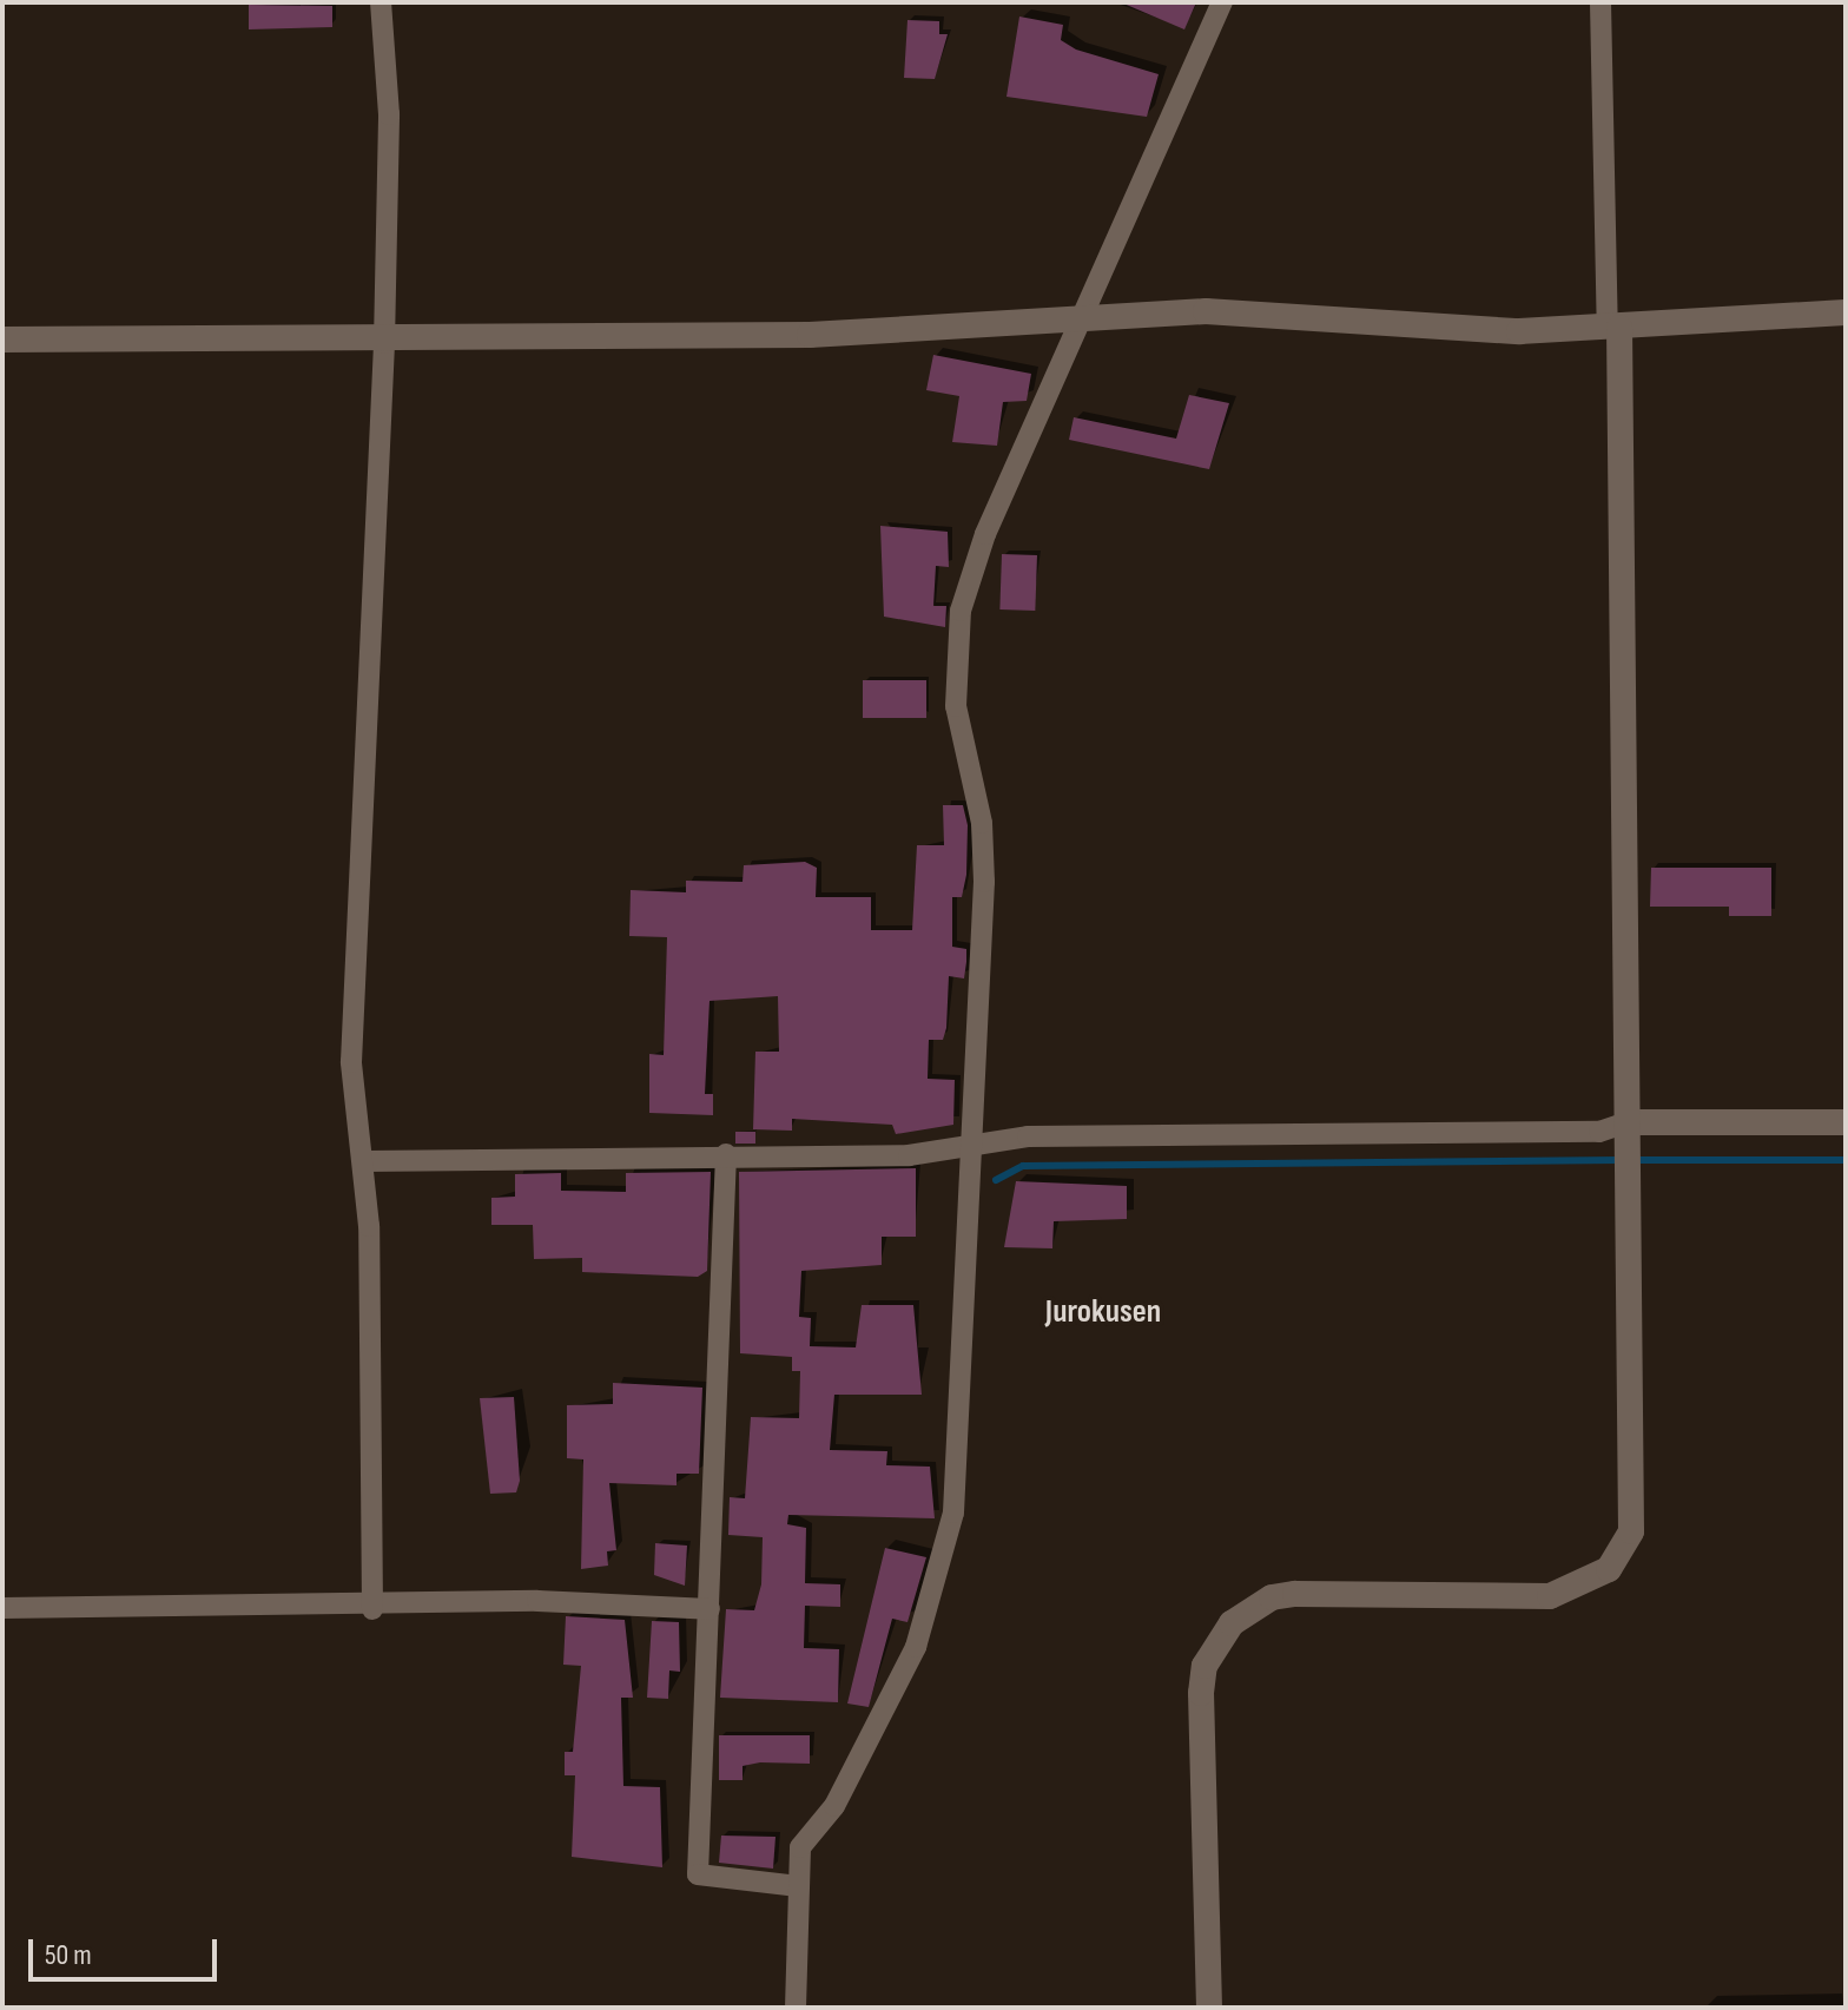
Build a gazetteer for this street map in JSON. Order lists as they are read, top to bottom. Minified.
{"districts":["Jurokusen"],"scale_bar":"50 m"}
